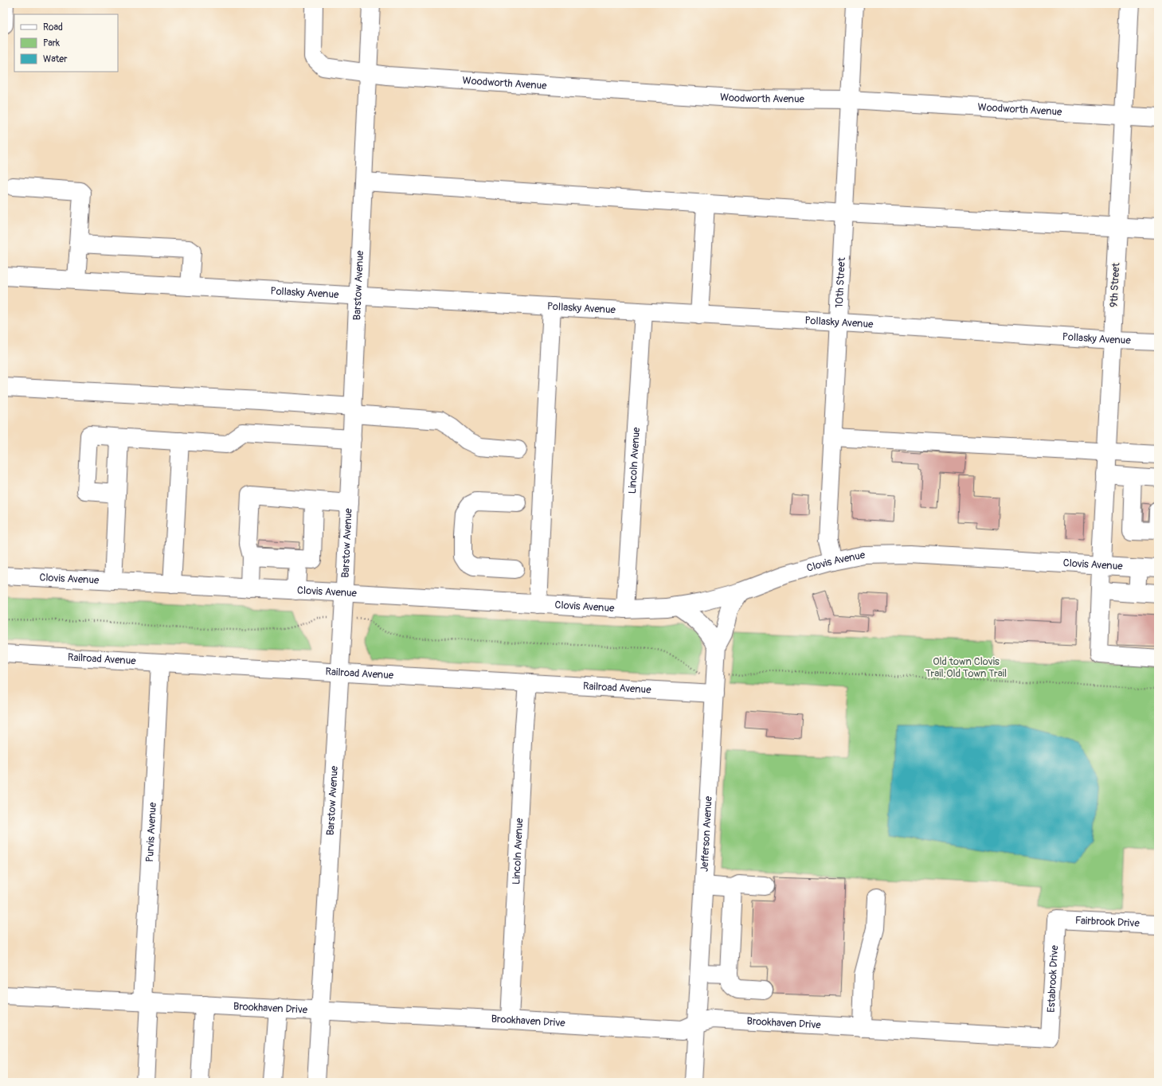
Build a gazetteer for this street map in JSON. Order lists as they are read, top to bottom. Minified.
{"streets":{"street":["Woodworth Avenue","10th Street","9th Street","Barstow Avenue","Pollasky Avenue","Lincoln Avenue","Clovis Avenue","Railroad Avenue","Purvis Avenue","Jefferson Avenue","Fairbrook Drive","Estabrook Drive","Brookhaven Drive"]},"crossings":[["Woodworth Avenue","10th Street"],["Woodworth Avenue","9th Street"],["Woodworth Avenue","Barstow Avenue"],["10th Street","Pollasky Avenue"],["10th Street","Clovis Avenue"],["9th Street","Pollasky Avenue"],["9th Street","Clovis Avenue"],["Barstow Avenue","Pollasky Avenue"],["Barstow Avenue","Clovis Avenue"],["Barstow Avenue","Railroad Avenue"],["Barstow Avenue","Brookhaven Drive"],["Pollasky Avenue","Lincoln Avenue"],["Lincoln Avenue","Clovis Avenue"],["Lincoln Avenue","Railroad Avenue"],["Lincoln Avenue","Brookhaven Drive"],["Clovis Avenue","Jefferson Avenue"],["Railroad Avenue","Purvis Avenue"],["Railroad Avenue","Jefferson Avenue"],["Purvis Avenue","Brookhaven Drive"],["Jefferson Avenue","Brookhaven Drive"],["Fairbrook Drive","Estabrook Drive"],["Estabrook Drive","Brookhaven Drive"]],"parks":["Old town Clovis Trail;Old Town Trail"],"legend":["Road","Park","Water"]}
